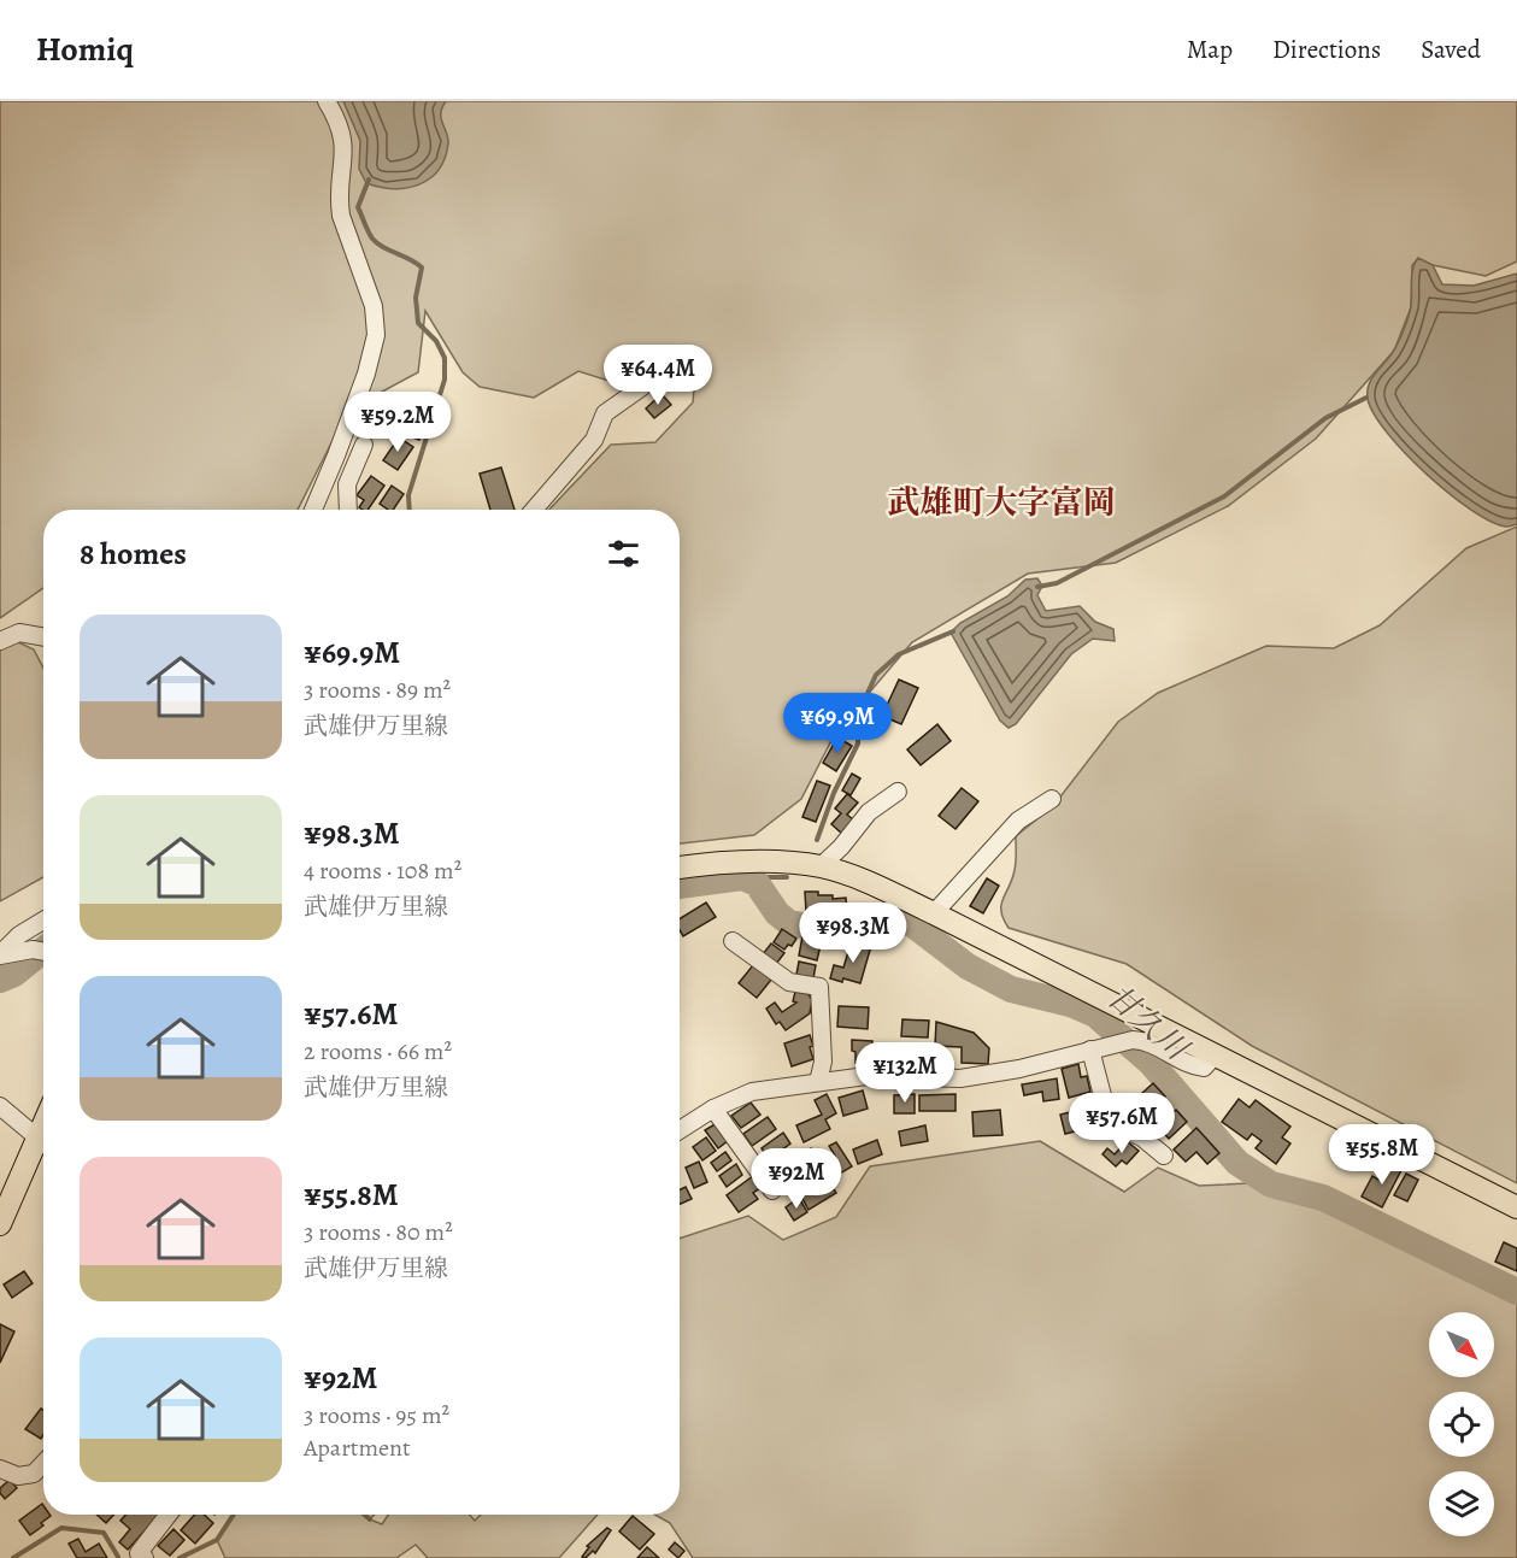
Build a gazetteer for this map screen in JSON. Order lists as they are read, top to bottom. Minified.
{"districts":["武雄町大字富岡"],"water":["甘久川"],"north":"bottom right","page":{"header":"Homiq","nav":["Map","Directions","Saved"],"price":["¥64.4M","¥59.2M","¥69.9M","¥98.3M","¥132M","¥57.6M","¥55.8M","¥92M"],"heading":"8 homes","list":[{"name":"¥69.9M","note":"3 rooms · 89 m² · 武雄伊万里線"},{"name":"¥98.3M","note":"4 rooms · 108 m² · 武雄伊万里線"},{"name":"¥57.6M","note":"2 rooms · 66 m² · 武雄伊万里線"},{"name":"¥55.8M","note":"3 rooms · 80 m² · 武雄伊万里線"},{"name":"¥92M","note":"3 rooms · 95 m² · Apartment"}]}}
